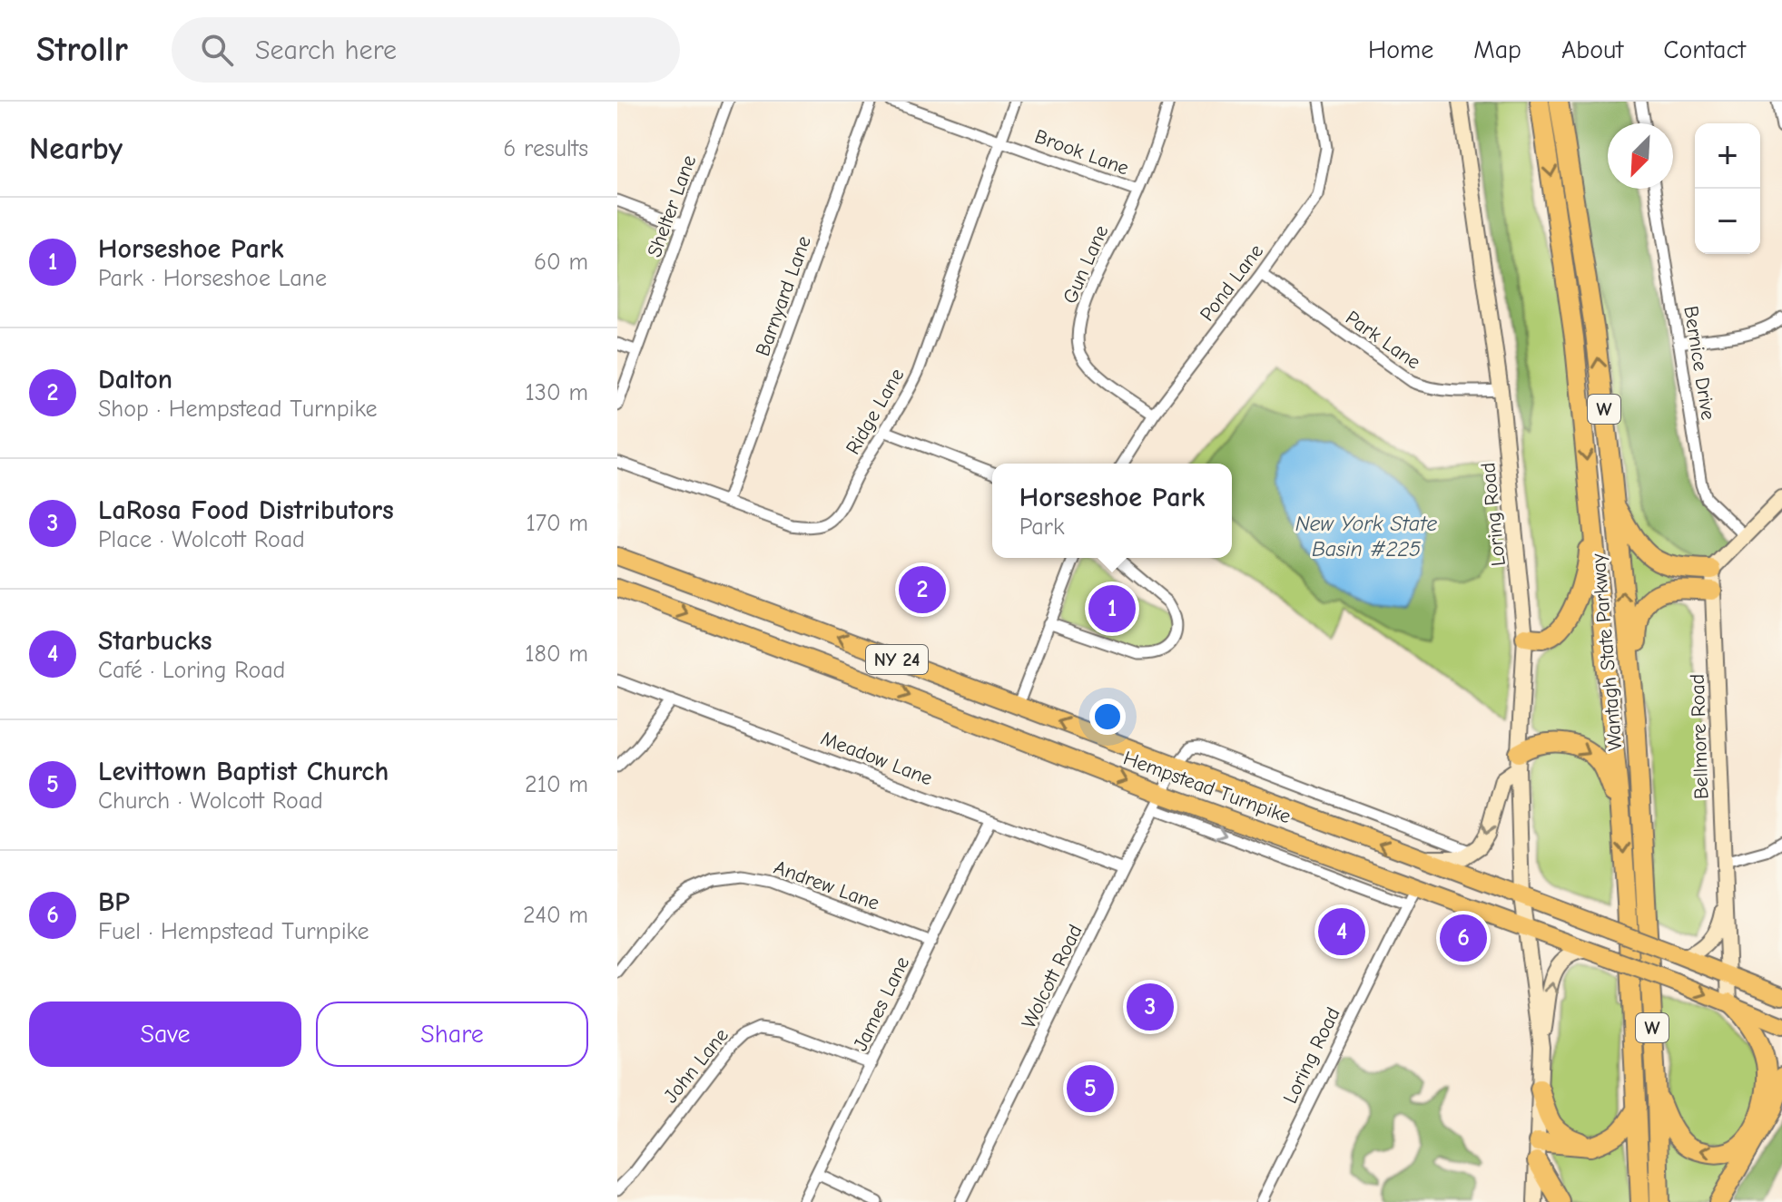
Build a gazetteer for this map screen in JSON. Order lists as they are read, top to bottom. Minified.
{"streets":{"highway":["W","Wantagh State Parkway"],"main road":["NY 24","Hempstead Turnpike"],"street":["Brook Lane","Shelter Lane","Gun Lane","Pond Lane","Barnyard Lane","Park Lane","Bernice Drive","Ridge Lane","Loring Road","Bellmore Road","Meadow Lane","Andrew Lane","Wolcott Road","James Lane","John Lane"]},"crossings":[["Brook Lane","Gun Lane"],["Brook Lane","Ridge Lane"],["Gun Lane","Pond Lane"],["Pond Lane","Park Lane"],["Barnyard Lane","Ridge Lane"],["Park Lane","Loring Road"],["Loring Road","Hempstead Turnpike"],["Bellmore Road","Hempstead Turnpike"],["Meadow Lane","Wolcott Road"],["Meadow Lane","James Lane"],["Hempstead Turnpike","Wolcott Road"],["Andrew Lane","James Lane"],["James Lane","John Lane"]],"water":["New York State Basin #225"],"north":"bottom left","page":{"header":"Strollr","search":"Search here","nav":["Home","Map","About","Contact"],"heading":["Nearby","6 results"],"map_buttons":["+","−"],"list":[{"mark":"1","name":"Horseshoe Park","note":"Park · Horseshoe Lane","value":"60 m"},{"mark":"2","name":"Dalton","note":"Shop · Hempstead Turnpike","value":"130 m"},{"mark":"3","name":"LaRosa Food Distributors","note":"Place · Wolcott Road","value":"170 m"},{"mark":"4","name":"Starbucks","note":"Café · Loring Road","value":"180 m"},{"mark":"5","name":"Levittown Baptist Church","note":"Church · Wolcott Road","value":"210 m"},{"mark":"6","name":"BP","note":"Fuel · Hempstead Turnpike","value":"240 m"}],"popup":["Horseshoe Park","Park"],"pins":["2","1","4","6","3","5"],"buttons":["Save","Share"]}}
